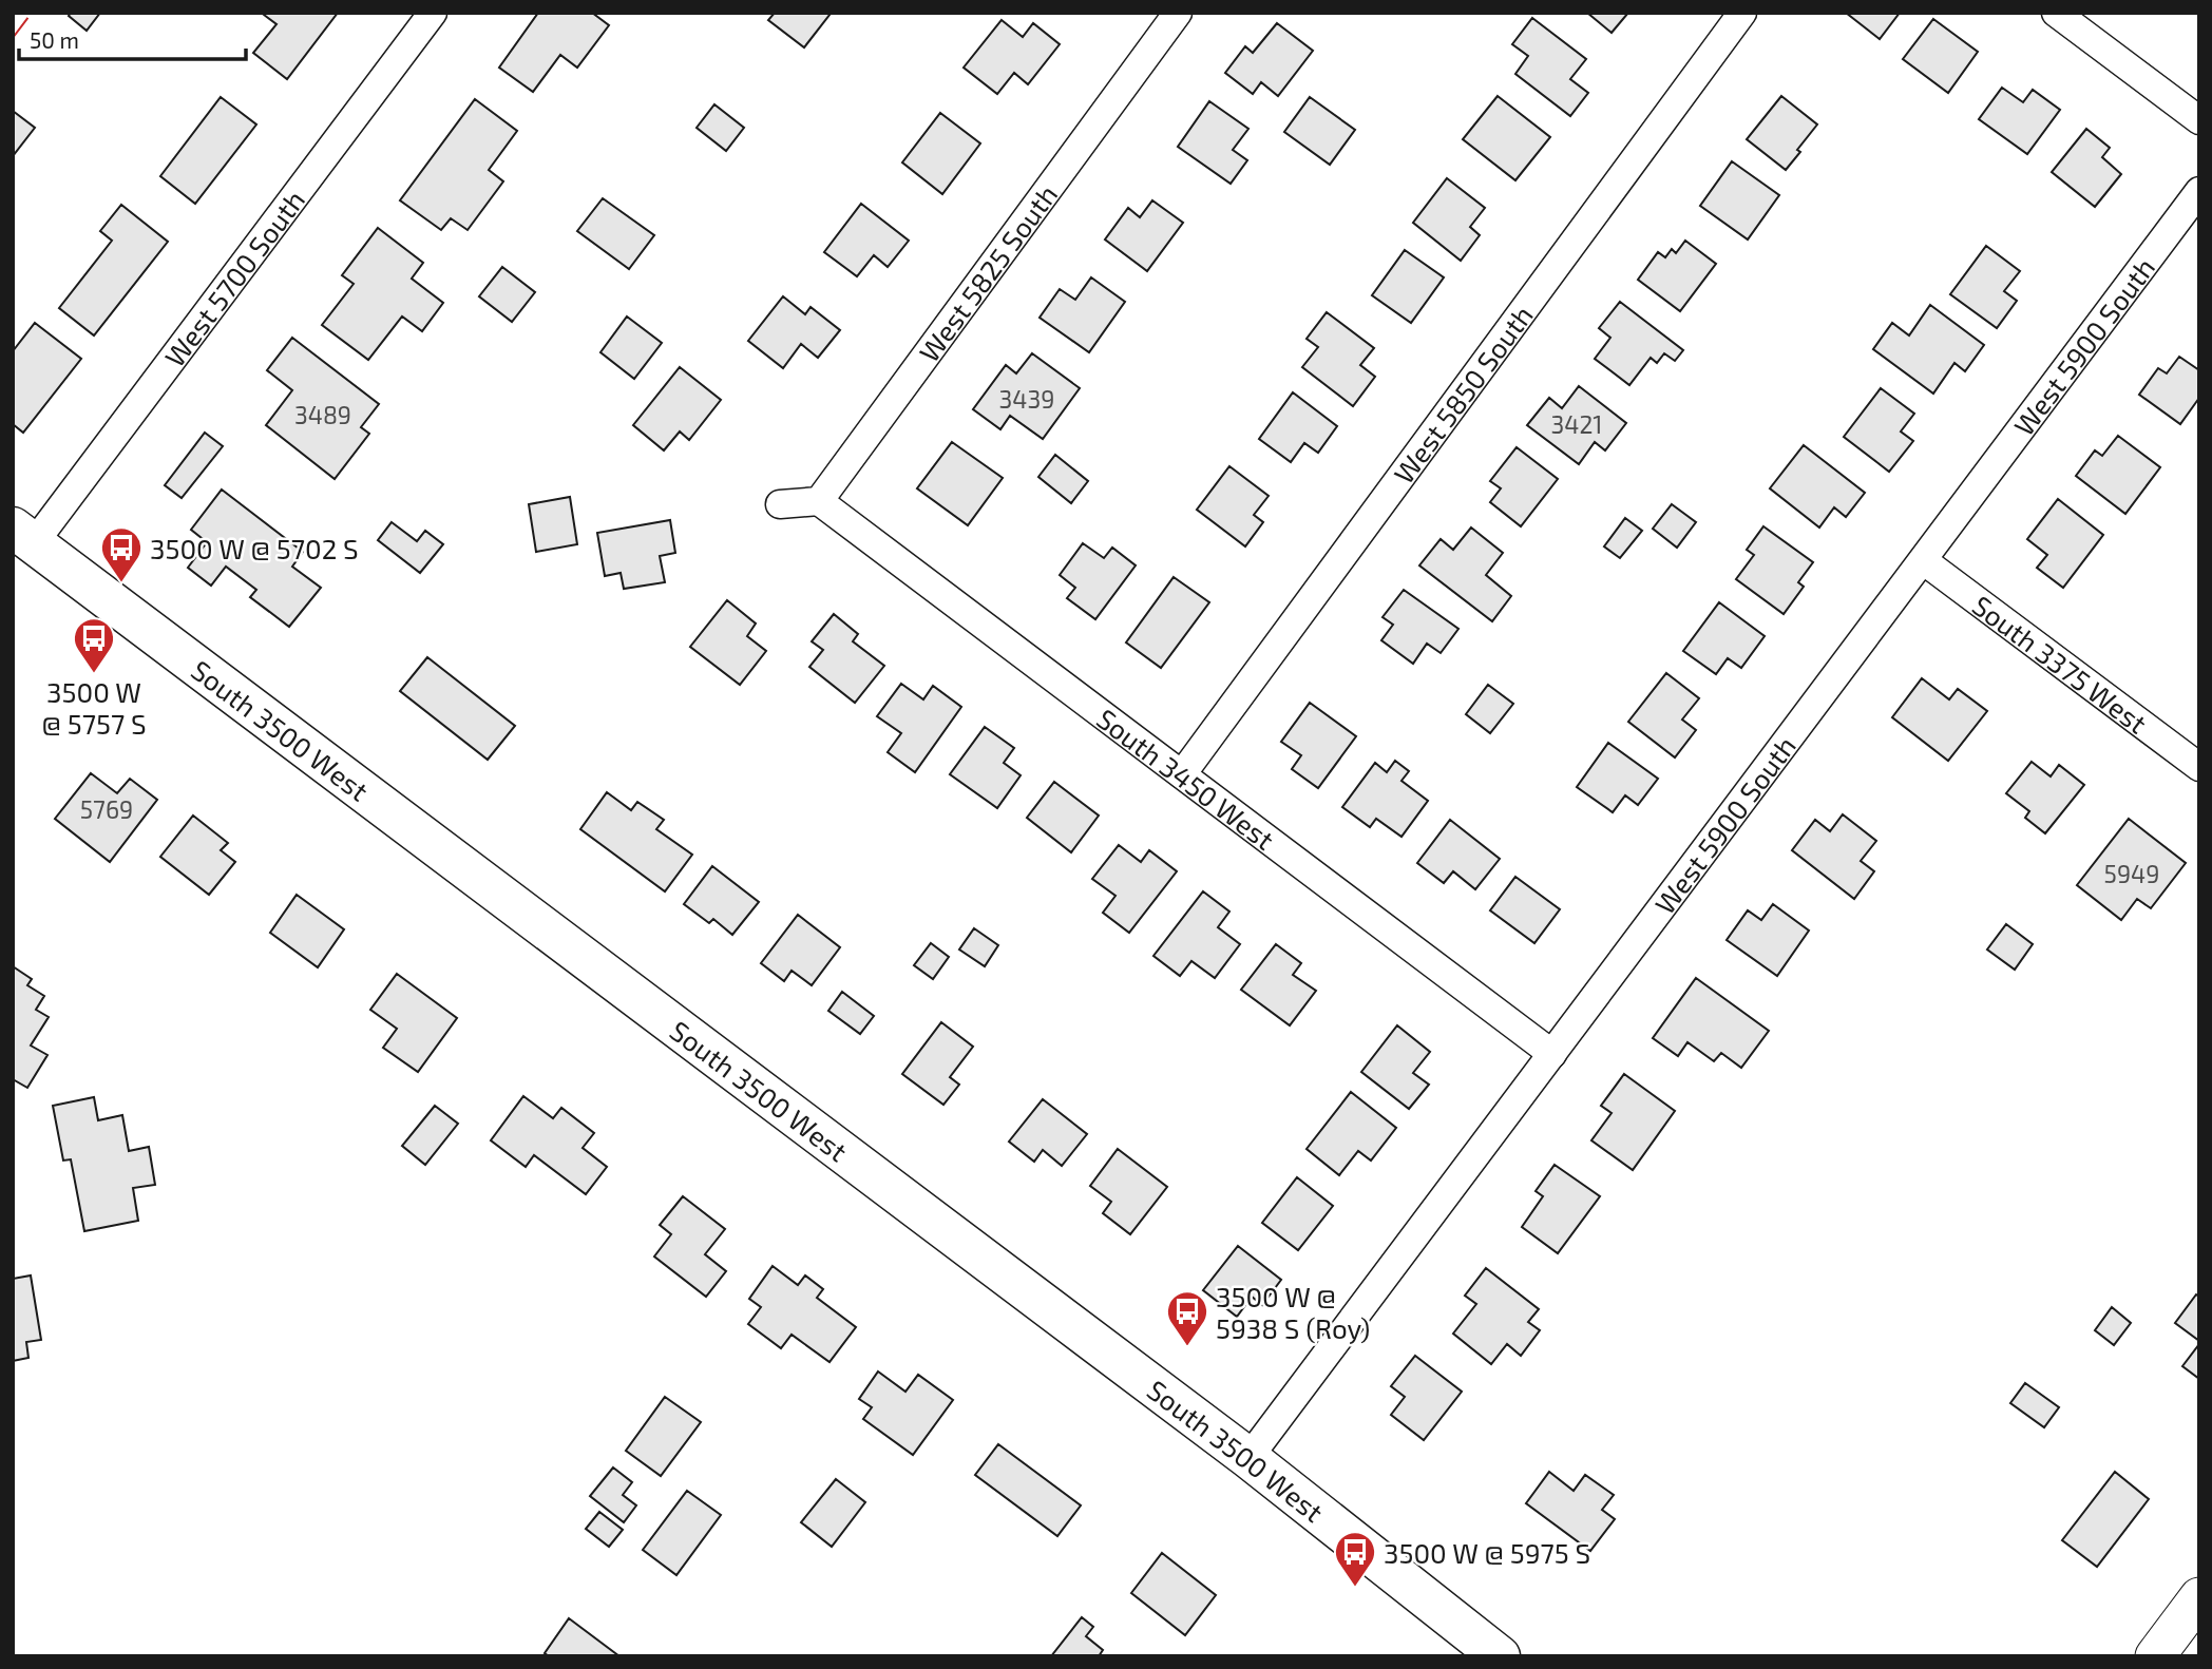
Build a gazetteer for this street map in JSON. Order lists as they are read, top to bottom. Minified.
{"streets":{"main road":["South 3500 West"],"street":["West 5825 South","West 5700 South","West 5900 South","West 5850 South","South 3375 West","South 3450 West"]},"crossings":[["West 5825 South","South 3450 West"],["West 5700 South","South 3500 West"],["West 5900 South","South 3375 West"],["West 5900 South","South 3500 West"],["West 5900 South","South 3450 West"],["West 5850 South","South 3450 West"]],"places":{"bus stop":["3500 W @ 5702 S","3500 W @ 5757 S","3500 W @ 5938 S (Roy)","3500 W @ 5975 S"]},"house_numbers":["3439","3489","3421","5769","5949"],"scale_bar":"50 m"}
